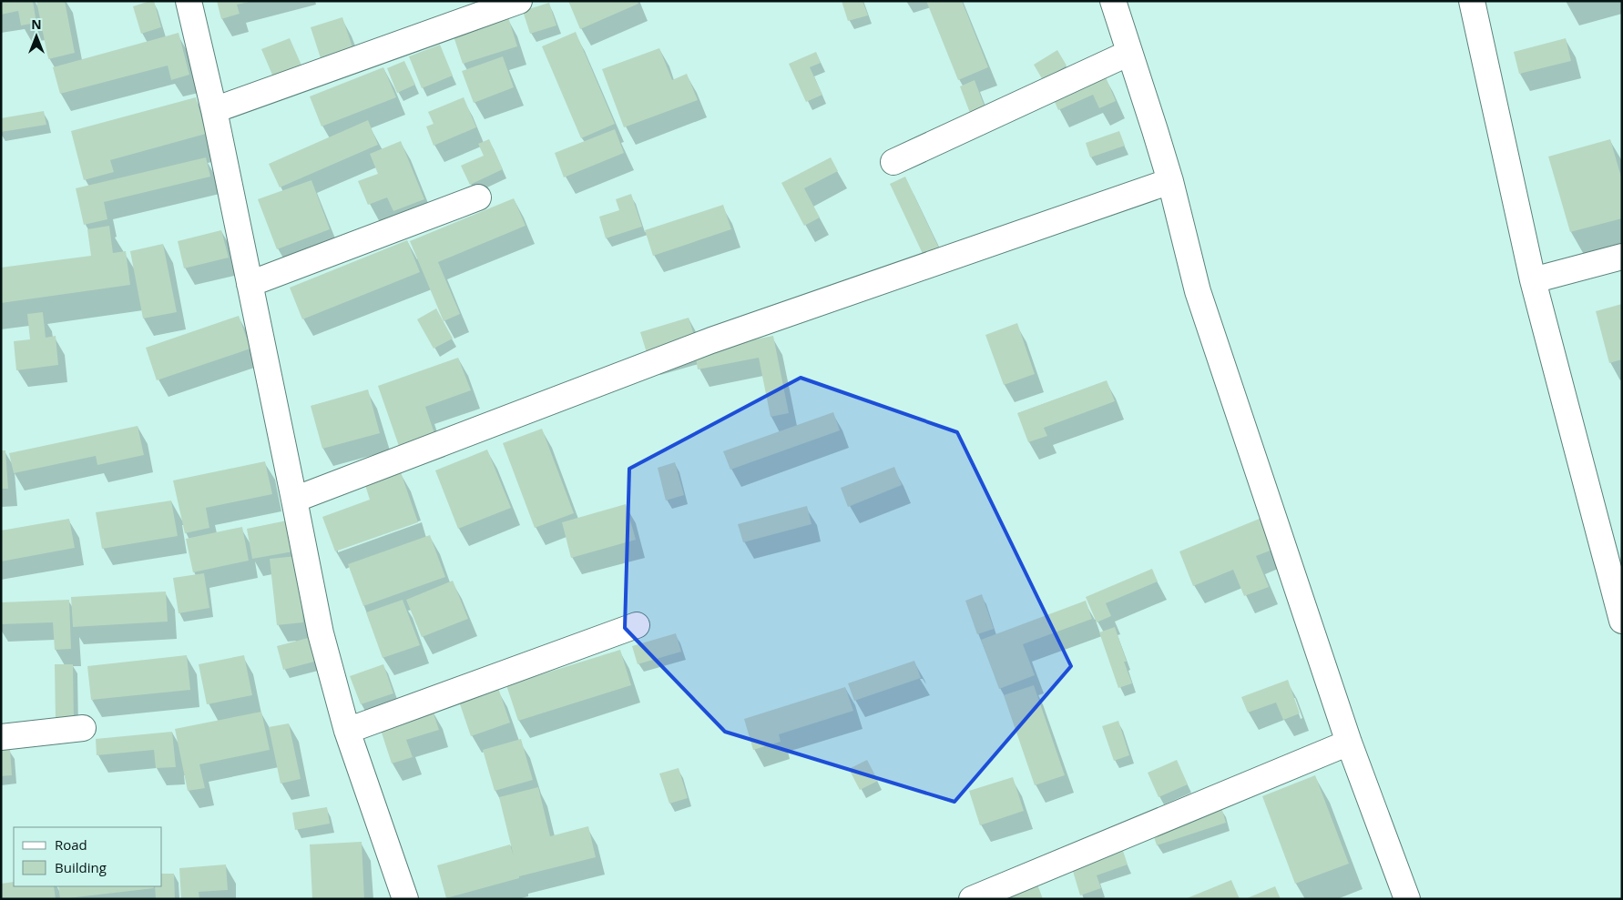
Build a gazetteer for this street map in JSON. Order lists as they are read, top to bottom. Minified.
{"legend":["Road","Building"],"north":"top"}
